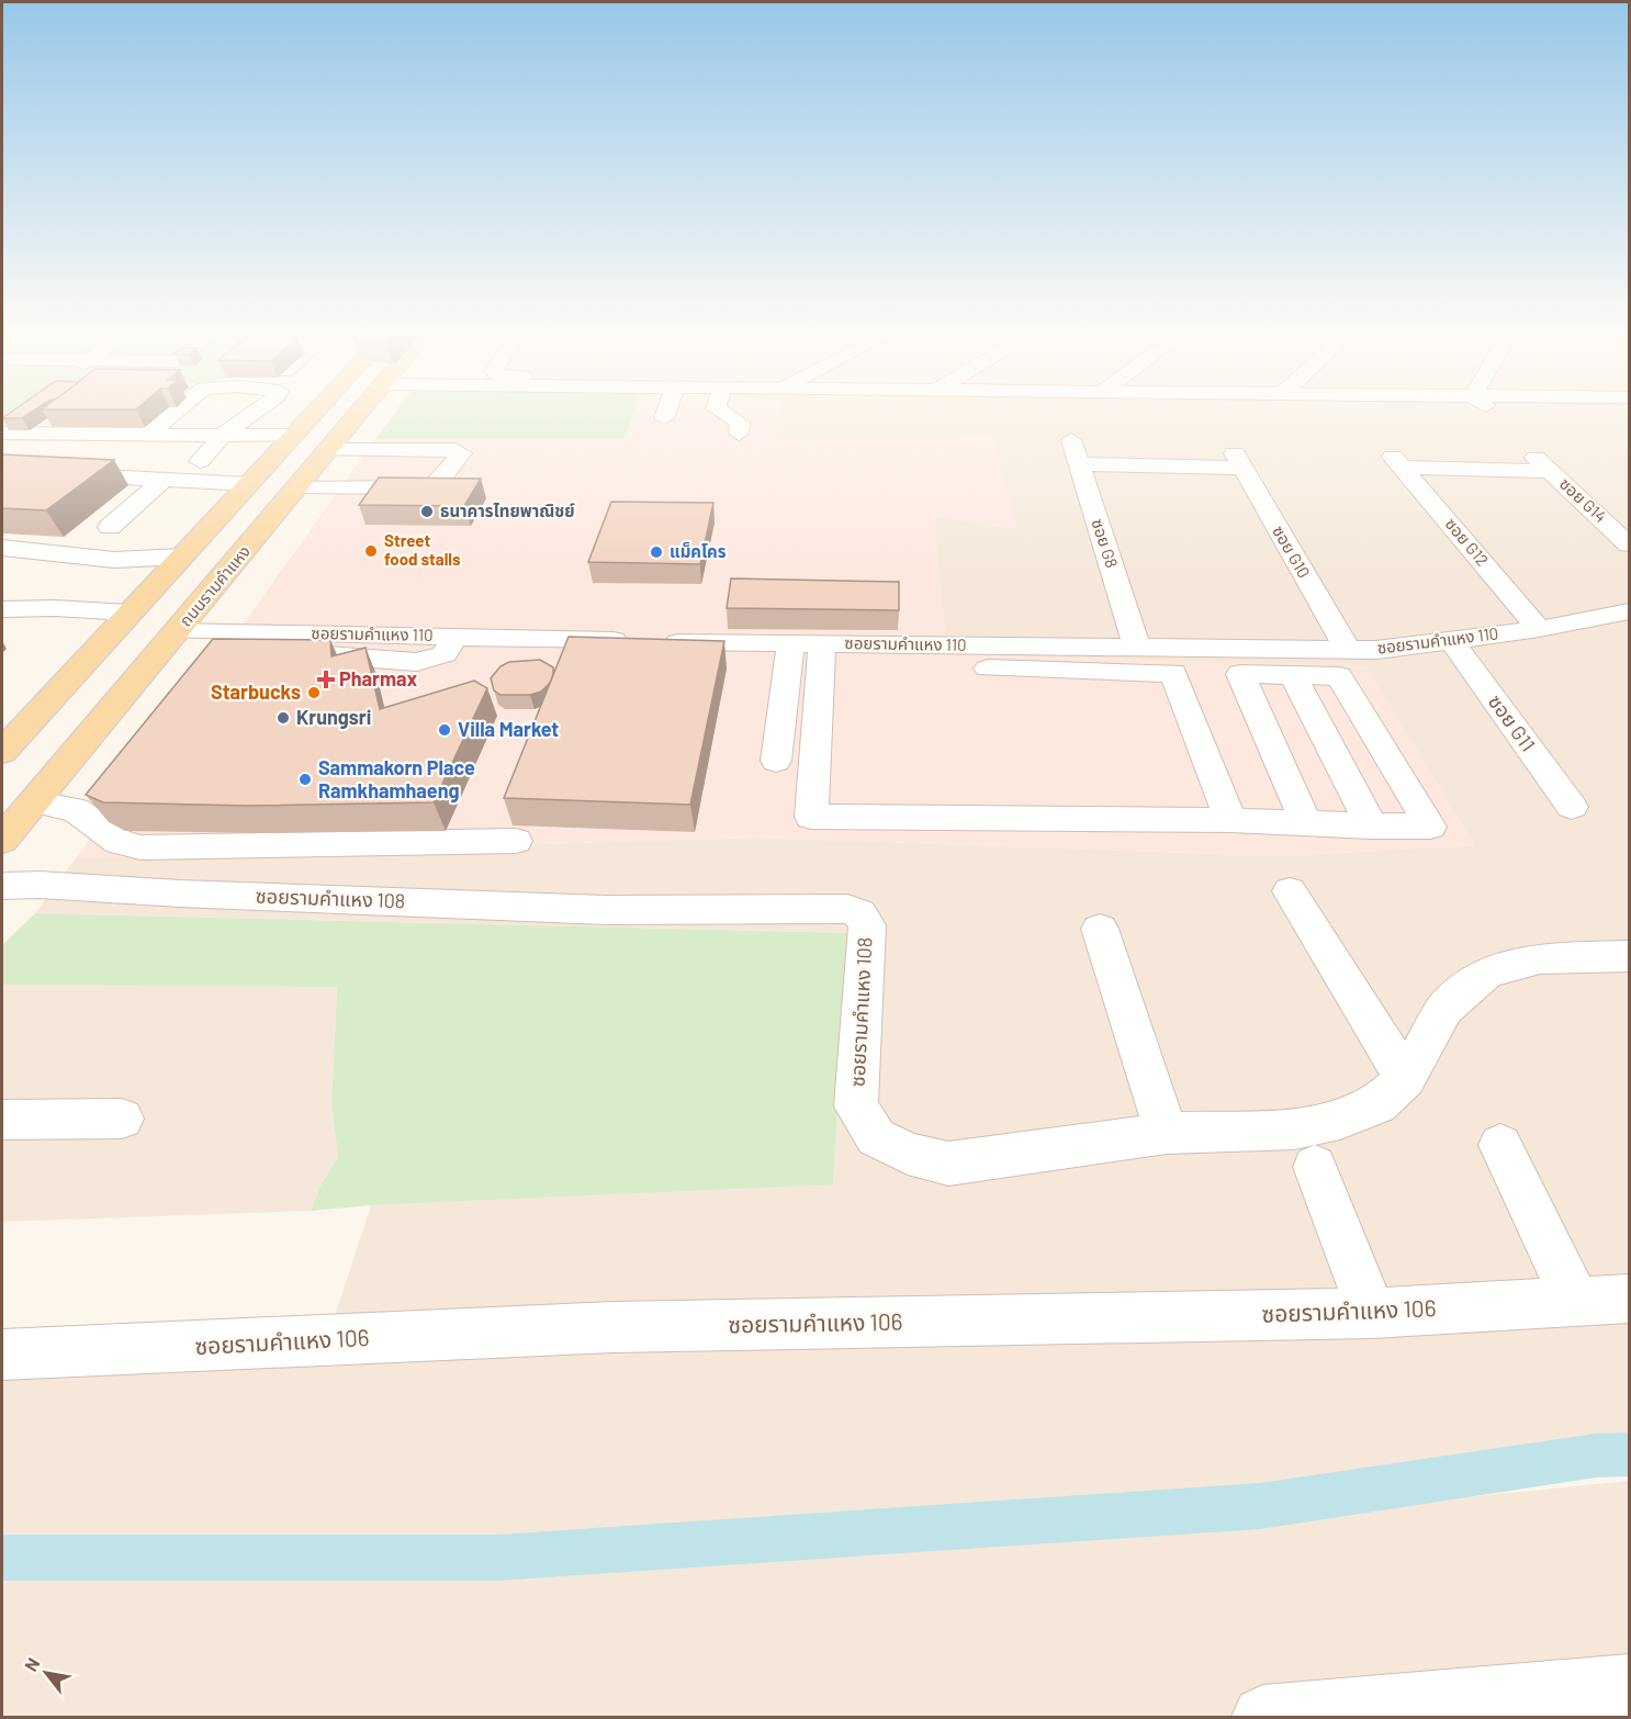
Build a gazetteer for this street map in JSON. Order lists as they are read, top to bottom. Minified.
{"streets":{"main road":["ถนนรามคำแหง"],"street":["ซอย G14","ซอย G12","ซอย G8","ซอย G10","ซอยรามคำแหง 110","ซอย G11","ซอยรามคำแหง 108","ซอยรามคําแหง 106"]},"crossings":[["ซอย G14","ซอย G12"],["ซอย G12","ซอยรามคำแหง 110"],["ซอย G8","ซอย G10"],["ซอย G8","ซอยรามคำแหง 110"],["ซอย G10","ซอยรามคำแหง 110"],["ถนนรามคำแหง","ซอยรามคำแหง 110"],["ซอยรามคำแหง 110","ซอย G11"]],"places":{"other":["ธนาคารไทยพาณิชย์","Street food stalls","แม็คโคร","Starbucks","Krungsri","Villa Market","Sammakorn Place Ramkhamhaeng"],"health":["Pharmax"]},"north":"top left"}
